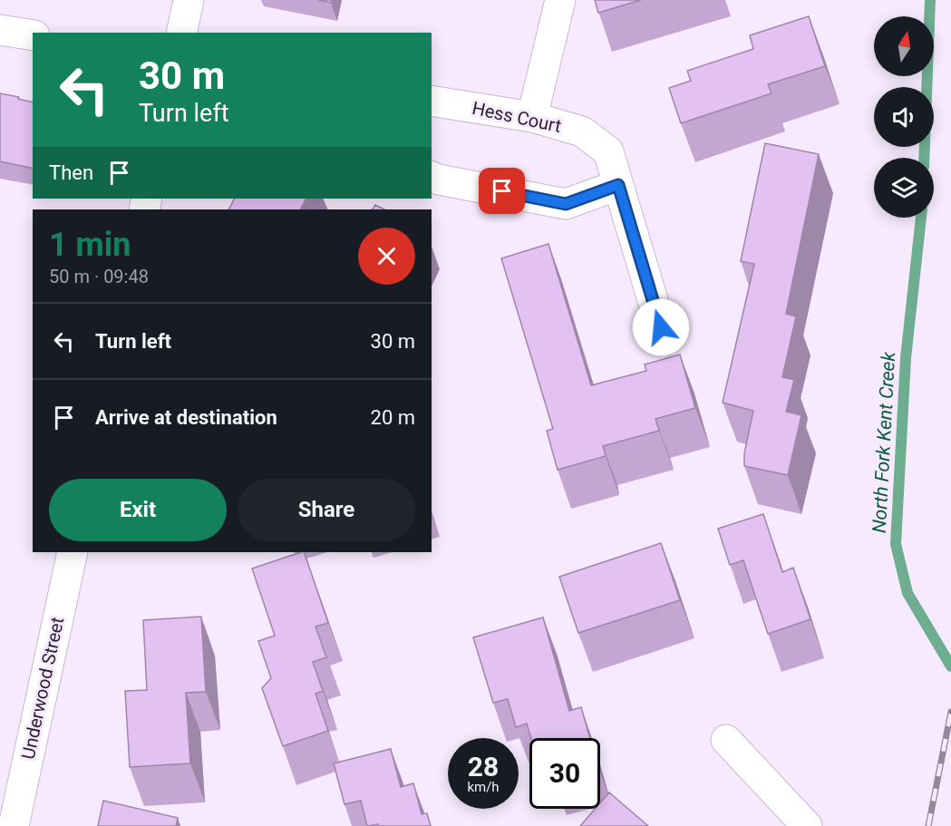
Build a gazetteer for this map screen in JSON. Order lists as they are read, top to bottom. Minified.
{"streets":{"street":["Hess Court","Underwood Street"]},"water":["North Fork Kent Creek"],"north":"top","page":{"turn":["30 m","Turn left"],"then":"Then","heading":["1 min","50 m · 09:48"],"list":[{"name":"Turn left","value":"30 m"},{"name":"Arrive at destination","value":"20 m"}],"buttons":["Exit","Share"],"speed":"28 km/h","limit":"30"}}
